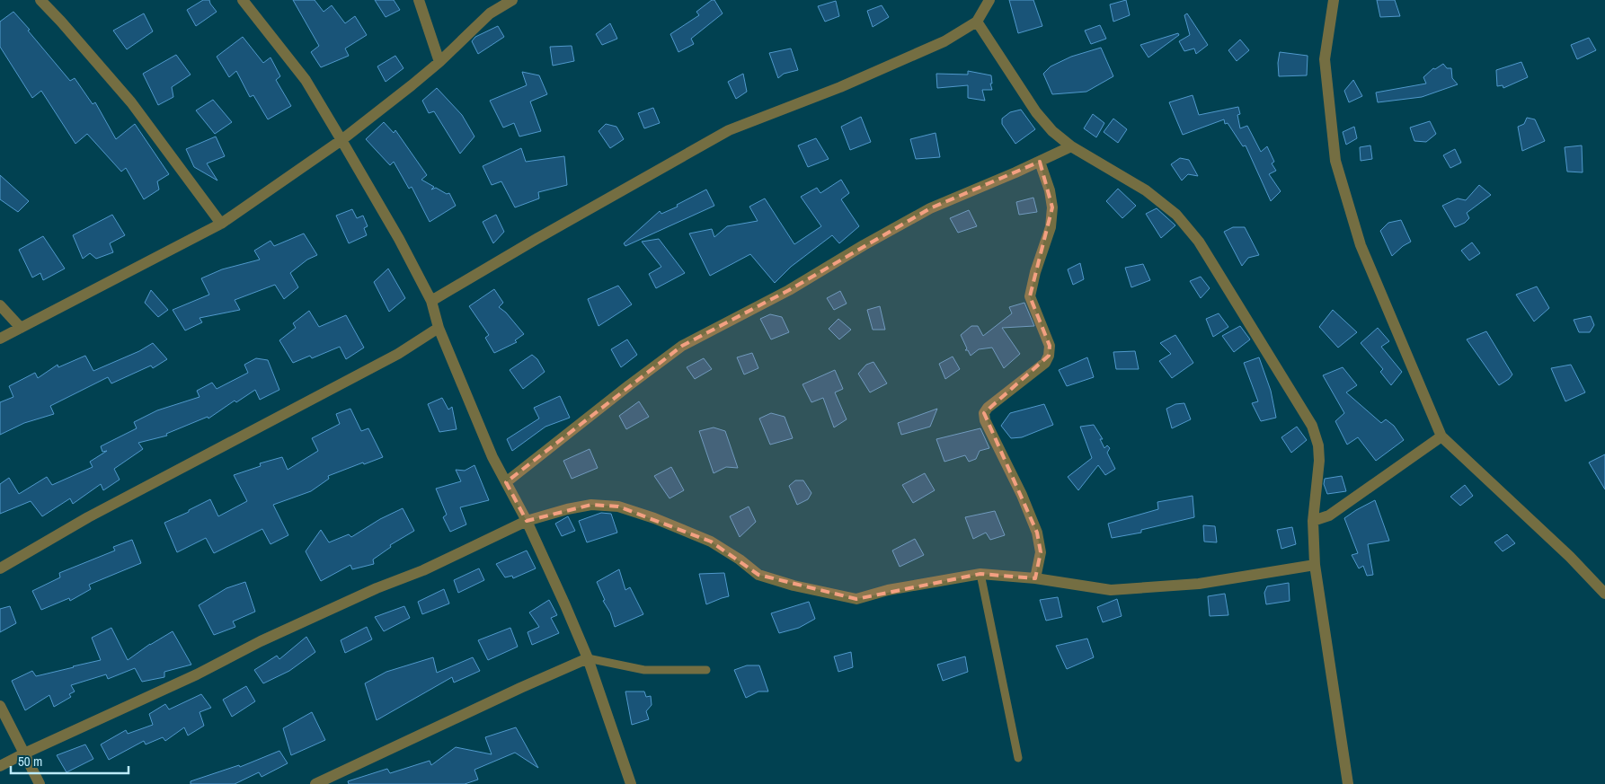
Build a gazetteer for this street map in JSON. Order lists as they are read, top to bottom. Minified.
{"scale_bar":"50 m"}
